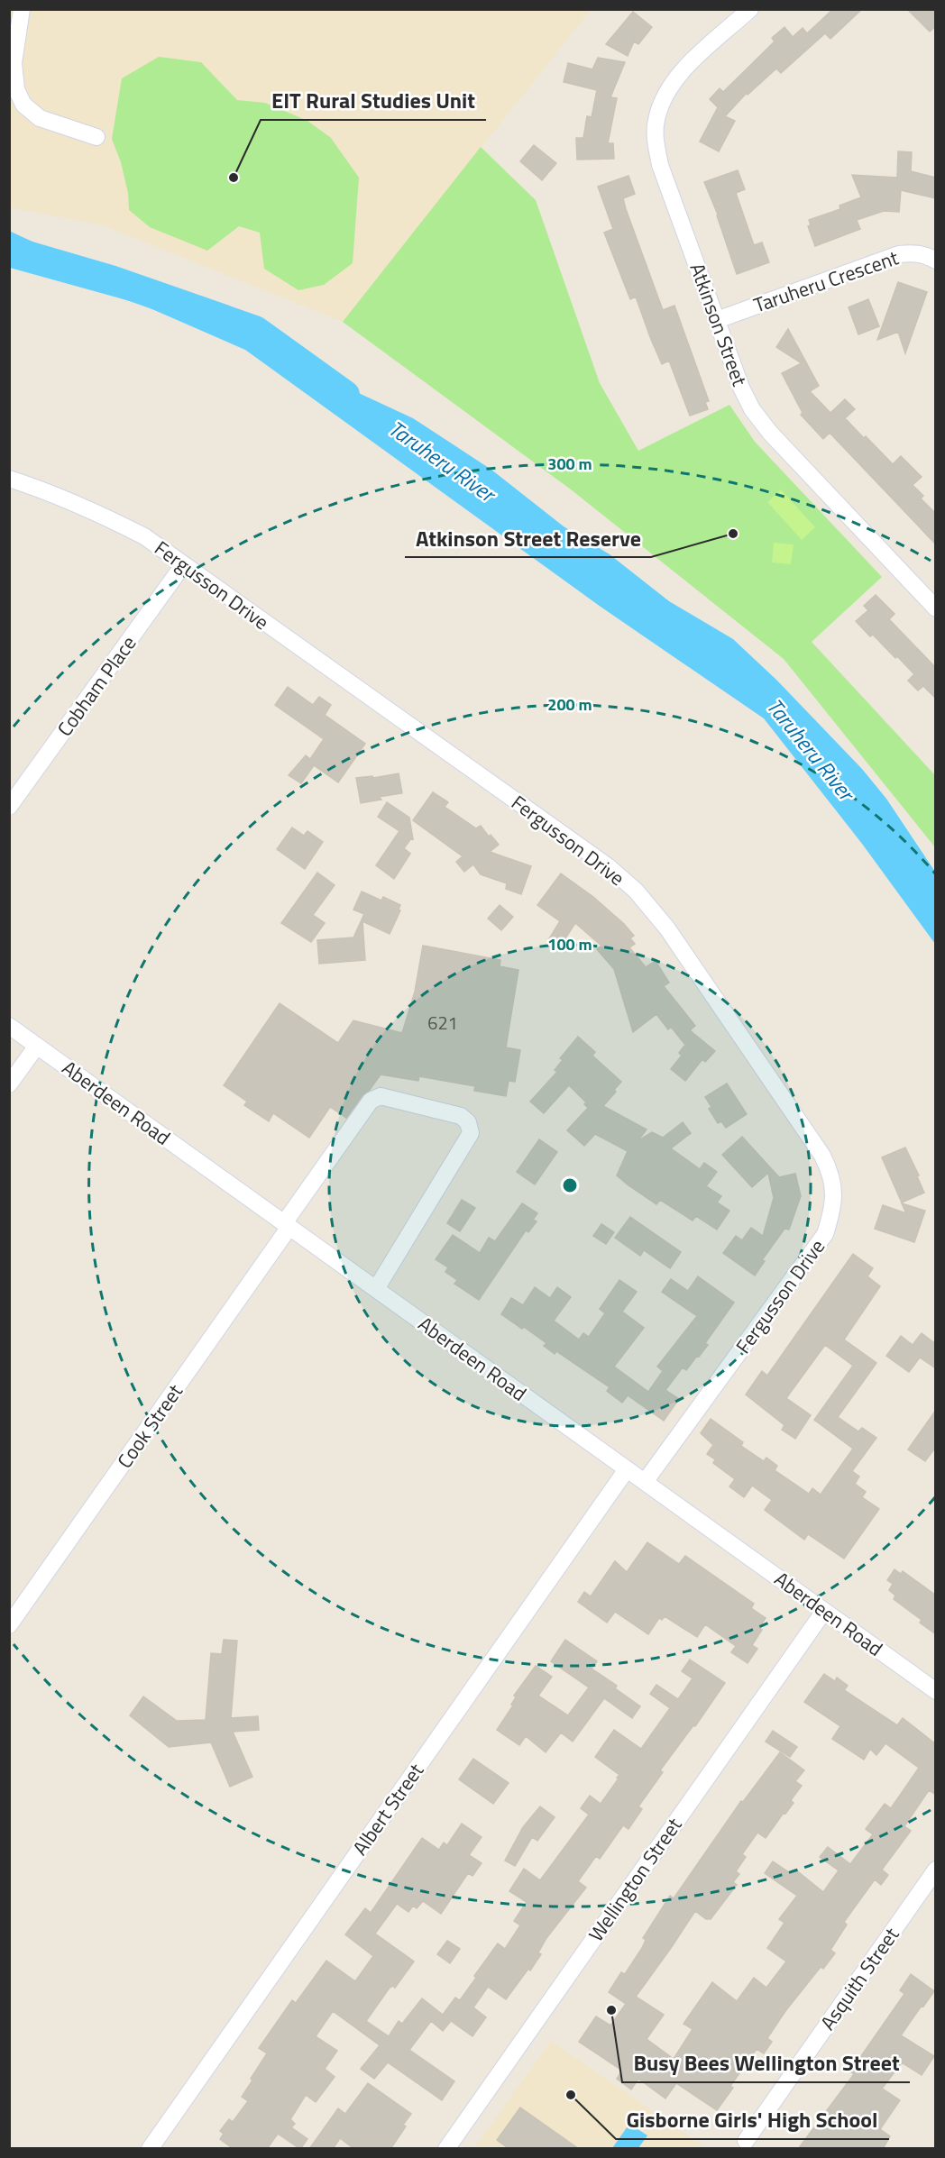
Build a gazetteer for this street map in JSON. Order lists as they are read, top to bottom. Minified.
{"streets":{"street":["Taruheru Crescent","Atkinson Street","Fergusson Drive","Cobham Place","Aberdeen Road","Cook Street","Albert Street","Wellington Street","Asquith Street"]},"crossings":[["Taruheru Crescent","Atkinson Street"],["Fergusson Drive","Cobham Place"],["Fergusson Drive","Aberdeen Road"],["Aberdeen Road","Cook Street"],["Aberdeen Road","Albert Street"],["Aberdeen Road","Wellington Street"]],"water":["Taruheru River"],"places":["EIT Rural Studies Unit","Atkinson Street Reserve","Busy Bees Wellington Street","Gisborne Girls' High School"],"house_numbers":["621"],"rings":["300 m","200 m","100 m"]}
